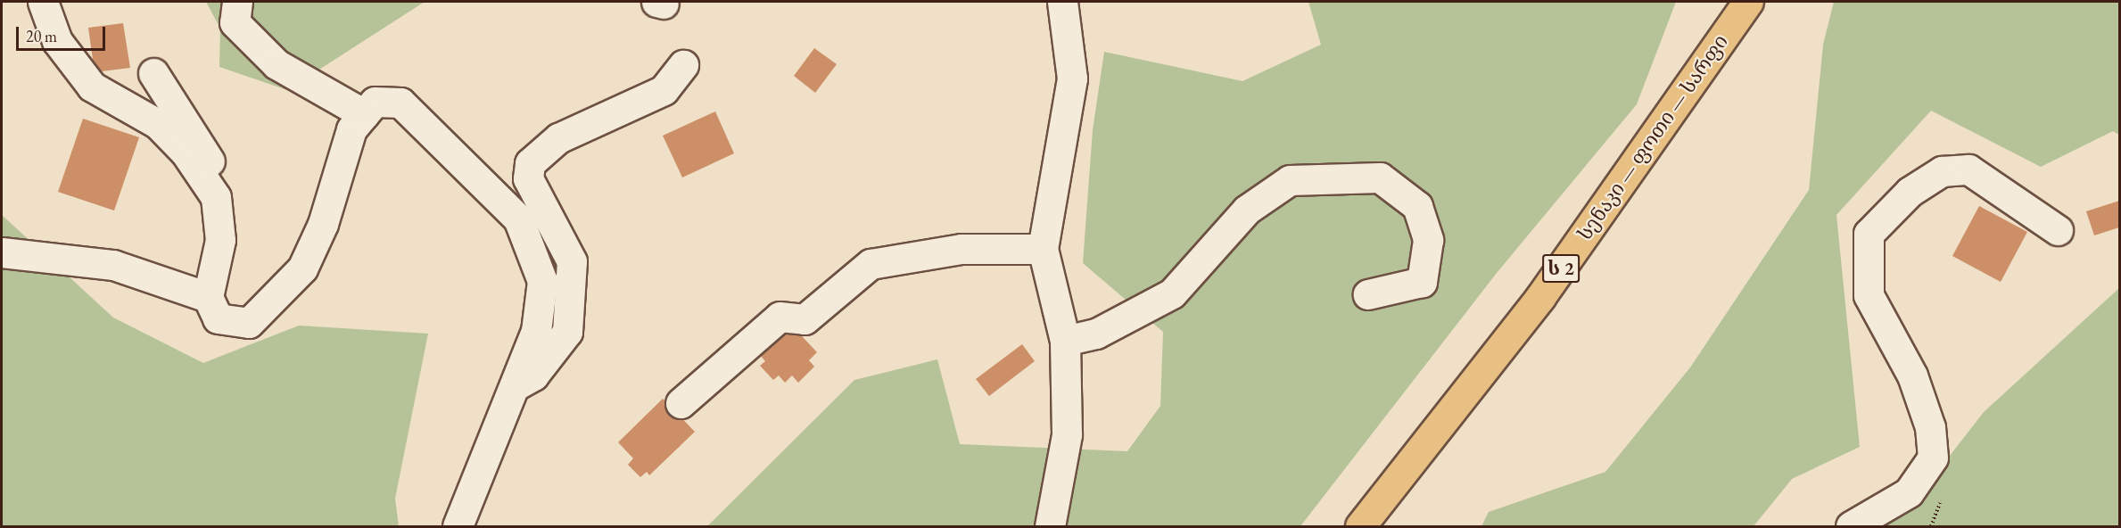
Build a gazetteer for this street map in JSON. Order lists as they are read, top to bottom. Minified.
{"streets":{"highway":["სენაკი — ფოთი — სარფი","ს 2"]},"scale_bar":"20 m"}
